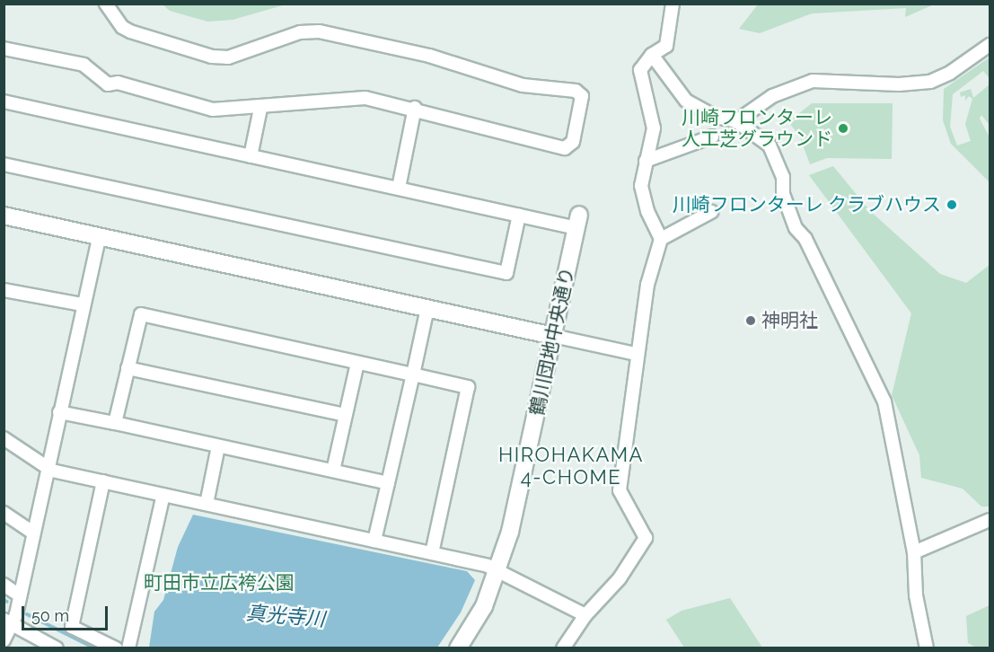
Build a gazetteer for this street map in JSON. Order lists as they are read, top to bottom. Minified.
{"streets":{"street":["鶴川団地中央通り"]},"districts":["HIROHAKAMA 4-CHOME"],"water":["真光寺川"],"parks":["町田市立広袴公園"],"places":["川崎フロンターレ 人工芝グラウンド","川崎フロンターレ クラブハウス","神明社"],"scale_bar":"50 m"}
